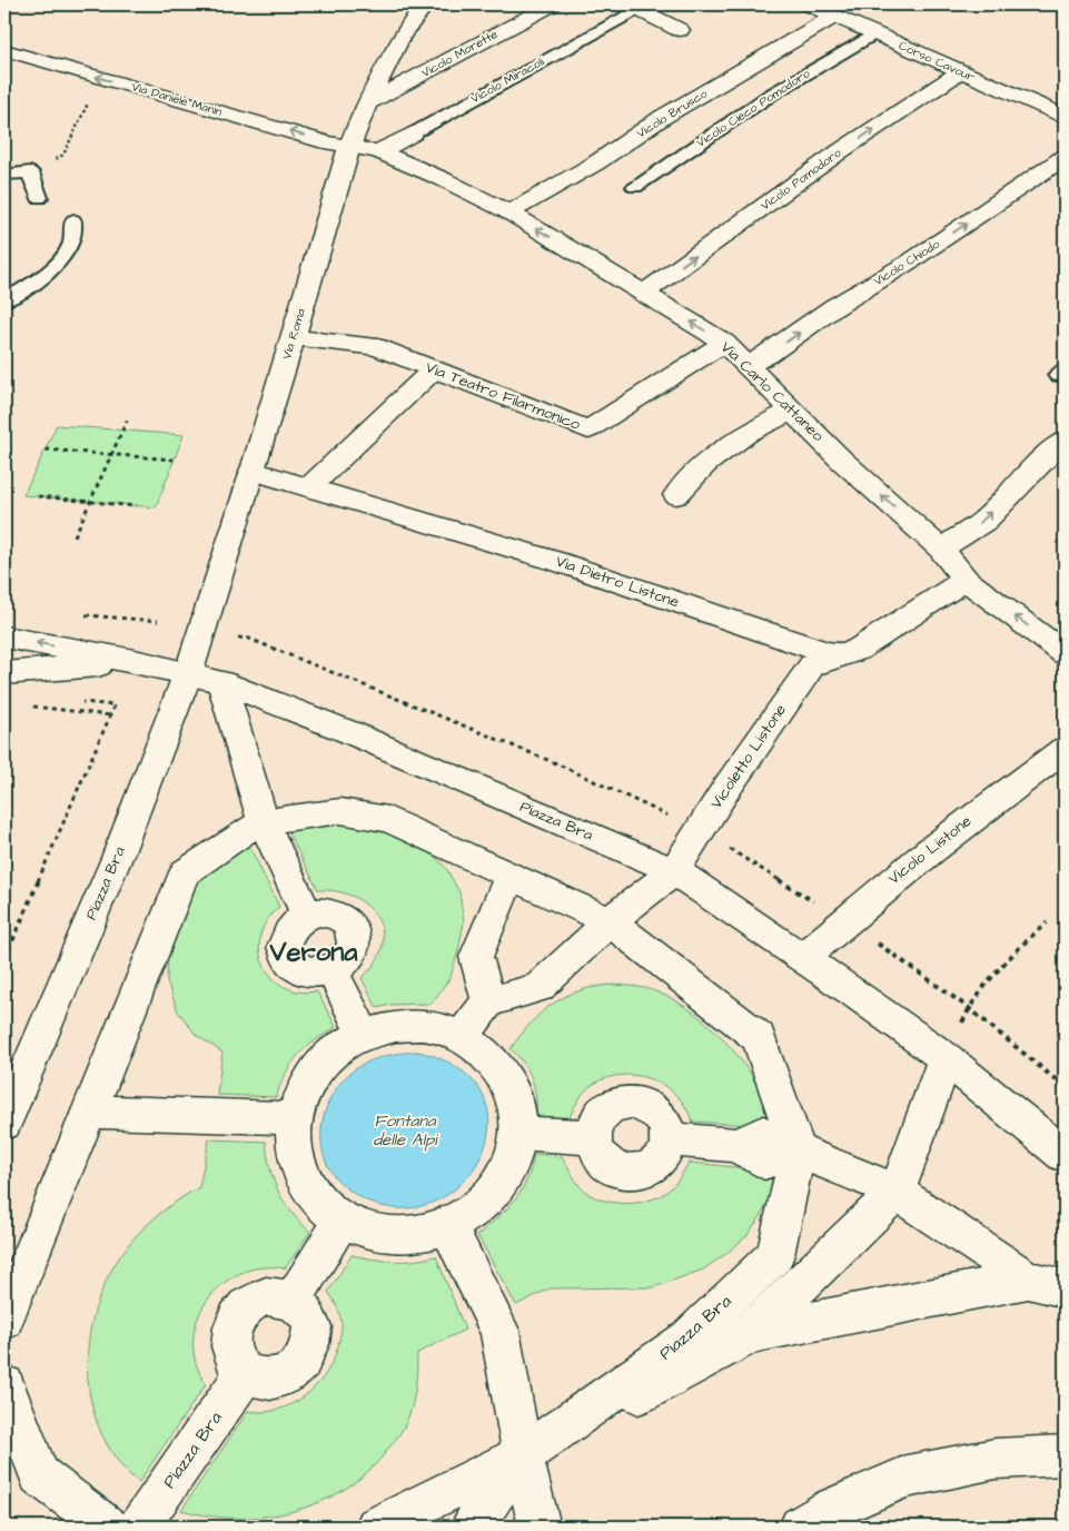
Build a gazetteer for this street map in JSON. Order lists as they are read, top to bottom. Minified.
{"streets":{"street":["Vicolo Morette","Corso Cavour","Vicolo Miracoli","Via Daniele Manin","Vicolo Brusco","Vicolo Pomodoro","Vicolo Chiodo","Via Roma","Via Carlo Cattaneo","Via Teatro Filarmonico","Via Dietro Listone","Vicoletto Listone","Piazza Bra","Vicolo Listone"],"lane":["Vicolo Cieco Pomodoro"]},"crossings":[["Vicolo Morette","Via Roma"],["Corso Cavour","Vicolo Cieco Pomodoro"],["Corso Cavour","Vicolo Brusco"],["Corso Cavour","Vicolo Pomodoro"],["Vicolo Miracoli","Via Carlo Cattaneo"],["Via Daniele Manin","Via Roma"],["Via Daniele Manin","Via Carlo Cattaneo"],["Vicolo Brusco","Via Carlo Cattaneo"],["Vicolo Pomodoro","Via Carlo Cattaneo"],["Vicolo Chiodo","Via Carlo Cattaneo"],["Via Roma","Via Carlo Cattaneo"],["Via Roma","Via Teatro Filarmonico"],["Via Roma","Via Dietro Listone"],["Via Roma","Piazza Bra"],["Via Carlo Cattaneo","Via Teatro Filarmonico"],["Via Dietro Listone","Vicoletto Listone"],["Vicoletto Listone","Piazza Bra"],["Piazza Bra","Vicolo Listone"]],"one_way":["Via Daniele Manin","Vicolo Pomodoro","Via Carlo Cattaneo"],"districts":["Verona"],"water":["Fontana delle Alpi"]}
